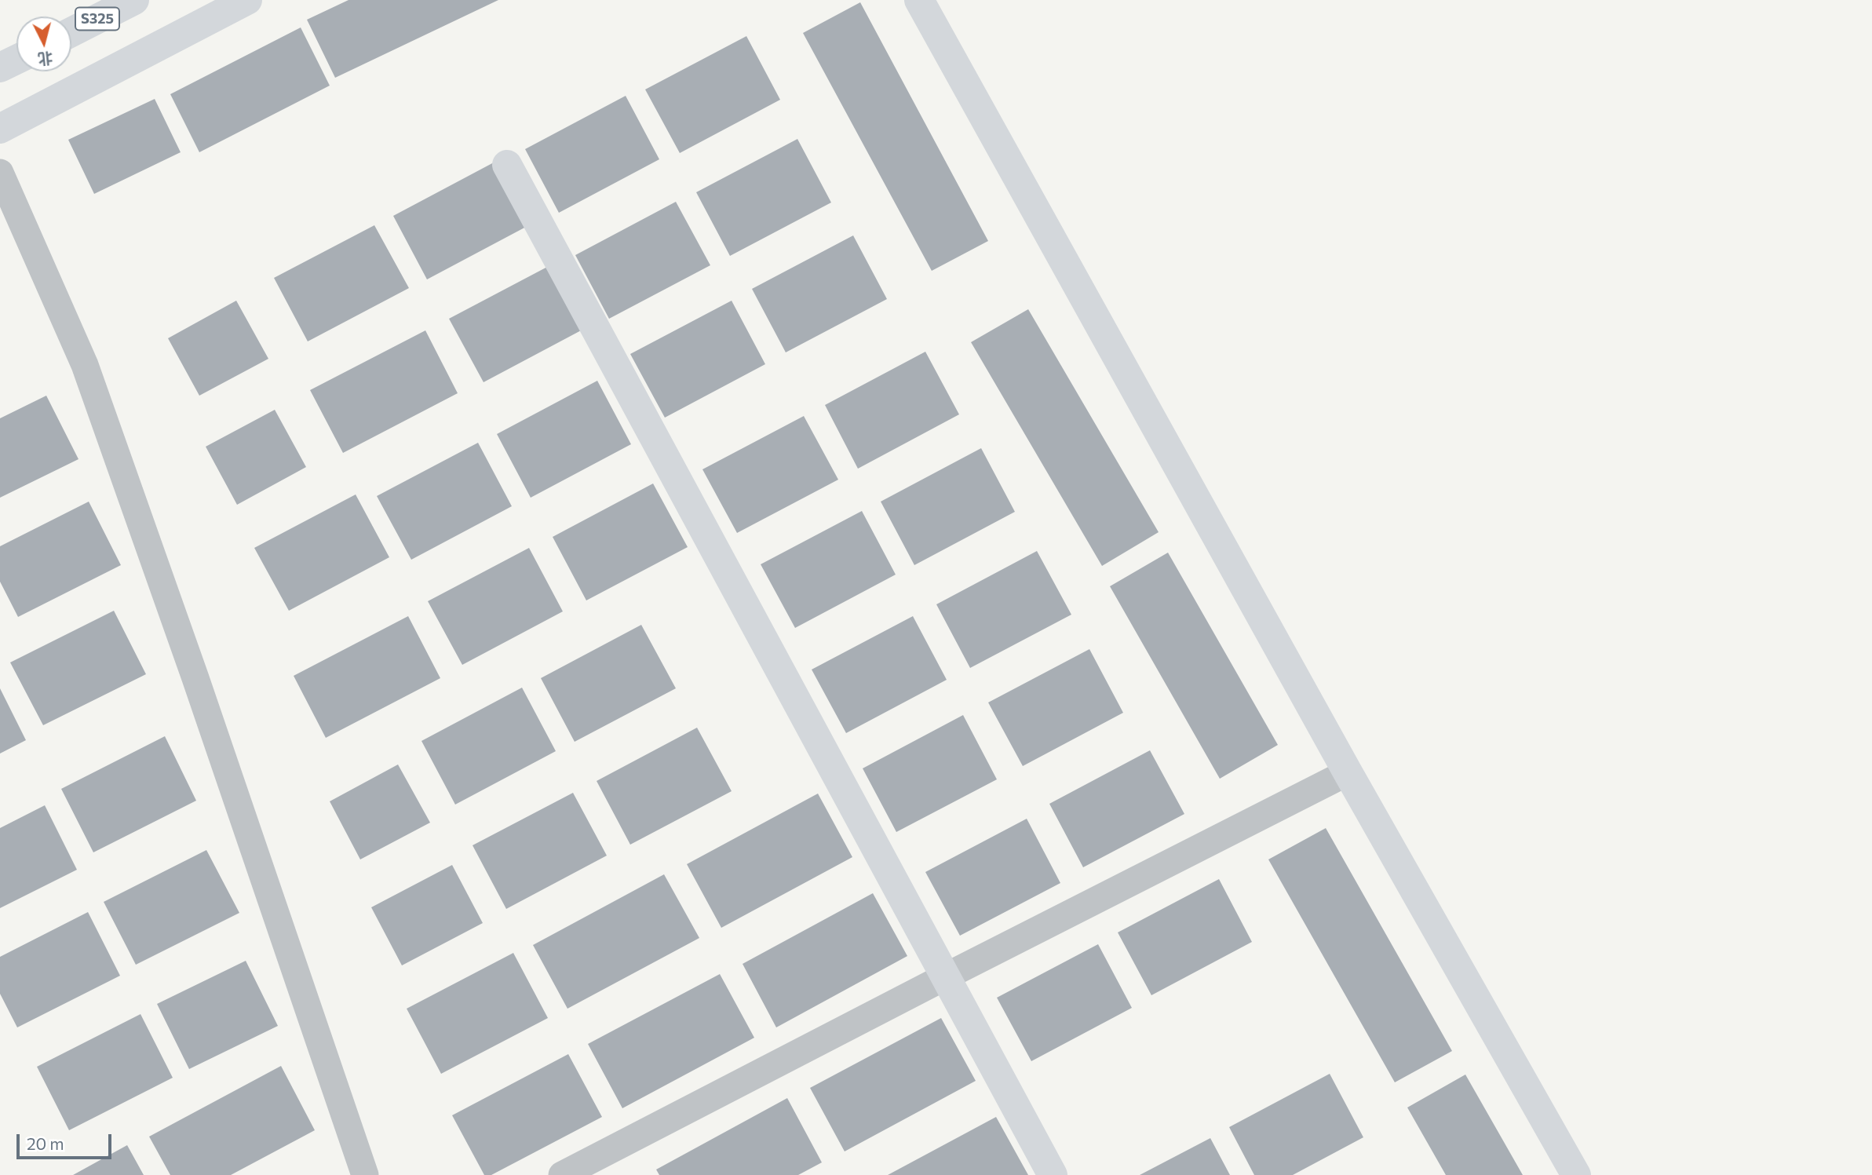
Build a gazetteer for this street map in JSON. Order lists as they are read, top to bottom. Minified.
{"streets":{"street":["S325"]},"scale_bar":"20 m","north":"bottom"}
